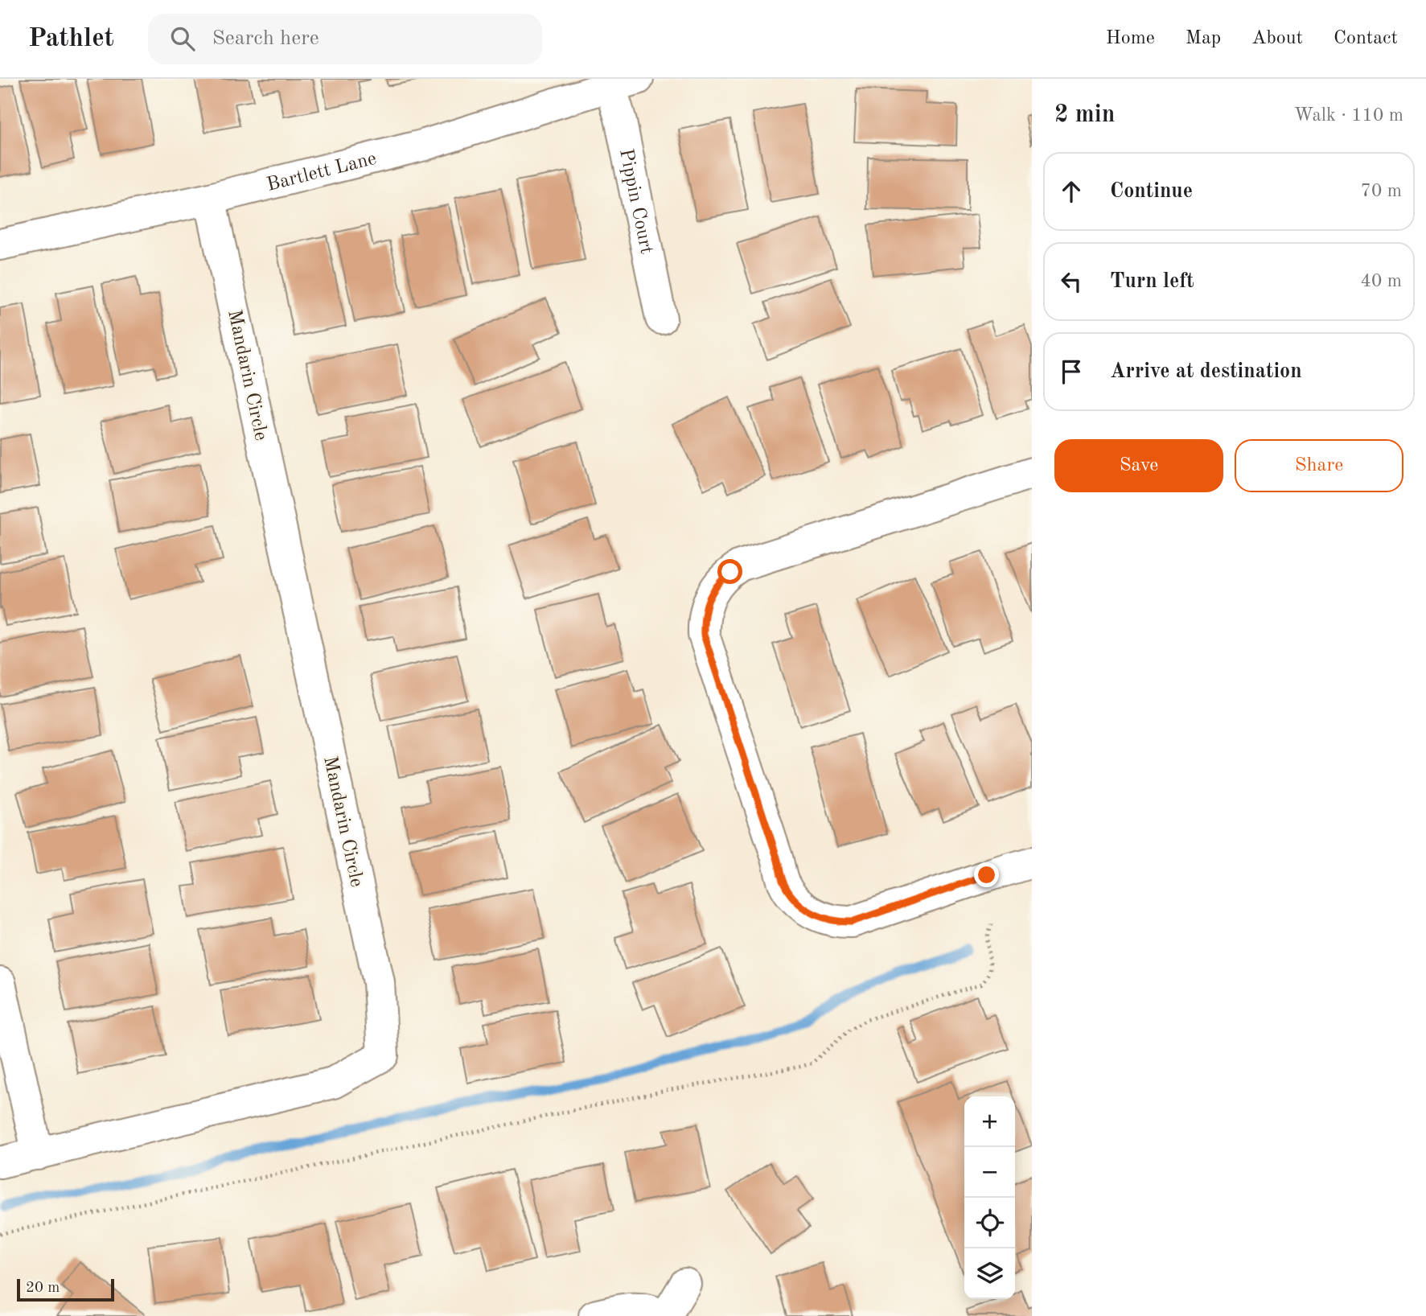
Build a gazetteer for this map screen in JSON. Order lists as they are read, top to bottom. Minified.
{"streets":{"street":["Bartlett Lane","Pippin Court","Mandarin Circle"]},"crossings":[["Bartlett Lane","Pippin Court"],["Bartlett Lane","Mandarin Circle"]],"scale_bar":"20 m","page":{"header":"Pathlet","search":"Search here","nav":["Home","Map","About","Contact"],"heading":["2 min","Walk · 110 m"],"list":[["Continue","70 m"],["Turn left","40 m"],"Arrive at destination"],"buttons":["Save","Share"],"map_buttons":["+","−"],"scale":"20 m"}}
